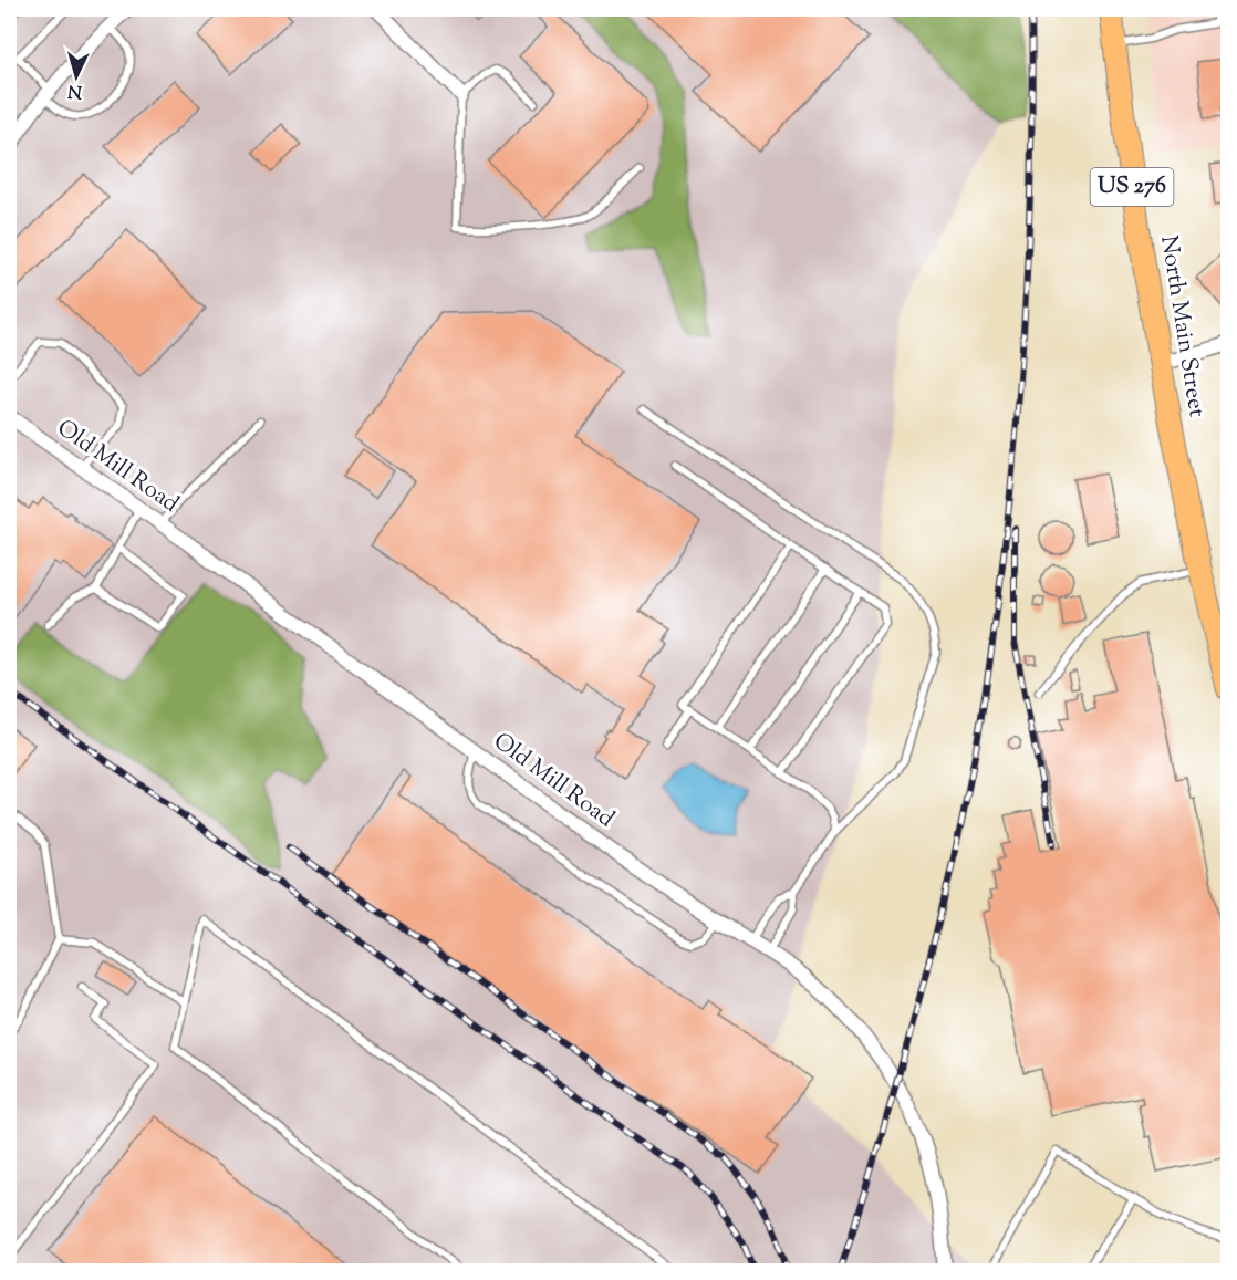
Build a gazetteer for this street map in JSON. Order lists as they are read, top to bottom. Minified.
{"streets":{"main road":["US 276","North Main Street"],"street":["Old Mill Road"]},"north":"bottom"}
